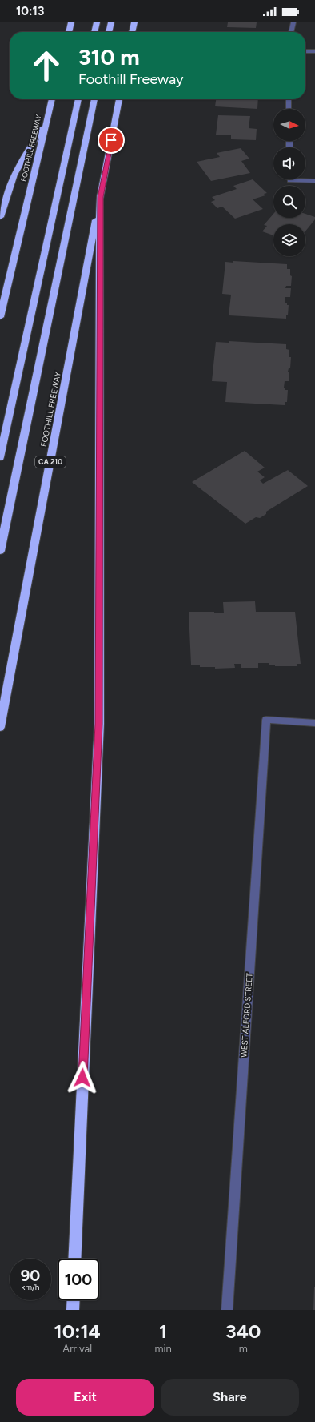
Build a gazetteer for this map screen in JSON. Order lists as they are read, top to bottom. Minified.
{"streets":{"highway":["FOOTHILL FREEWAY","CA 210"],"street":["WEST ALFORD STREET"]},"north":"right","page":{"status":"10:13","turn":["310 m","Foothill Freeway"],"speed":"90 km/h","limit":"100","eta":["10:14","Arrival","1","min","340","m"],"buttons":["Exit","Share"]}}
